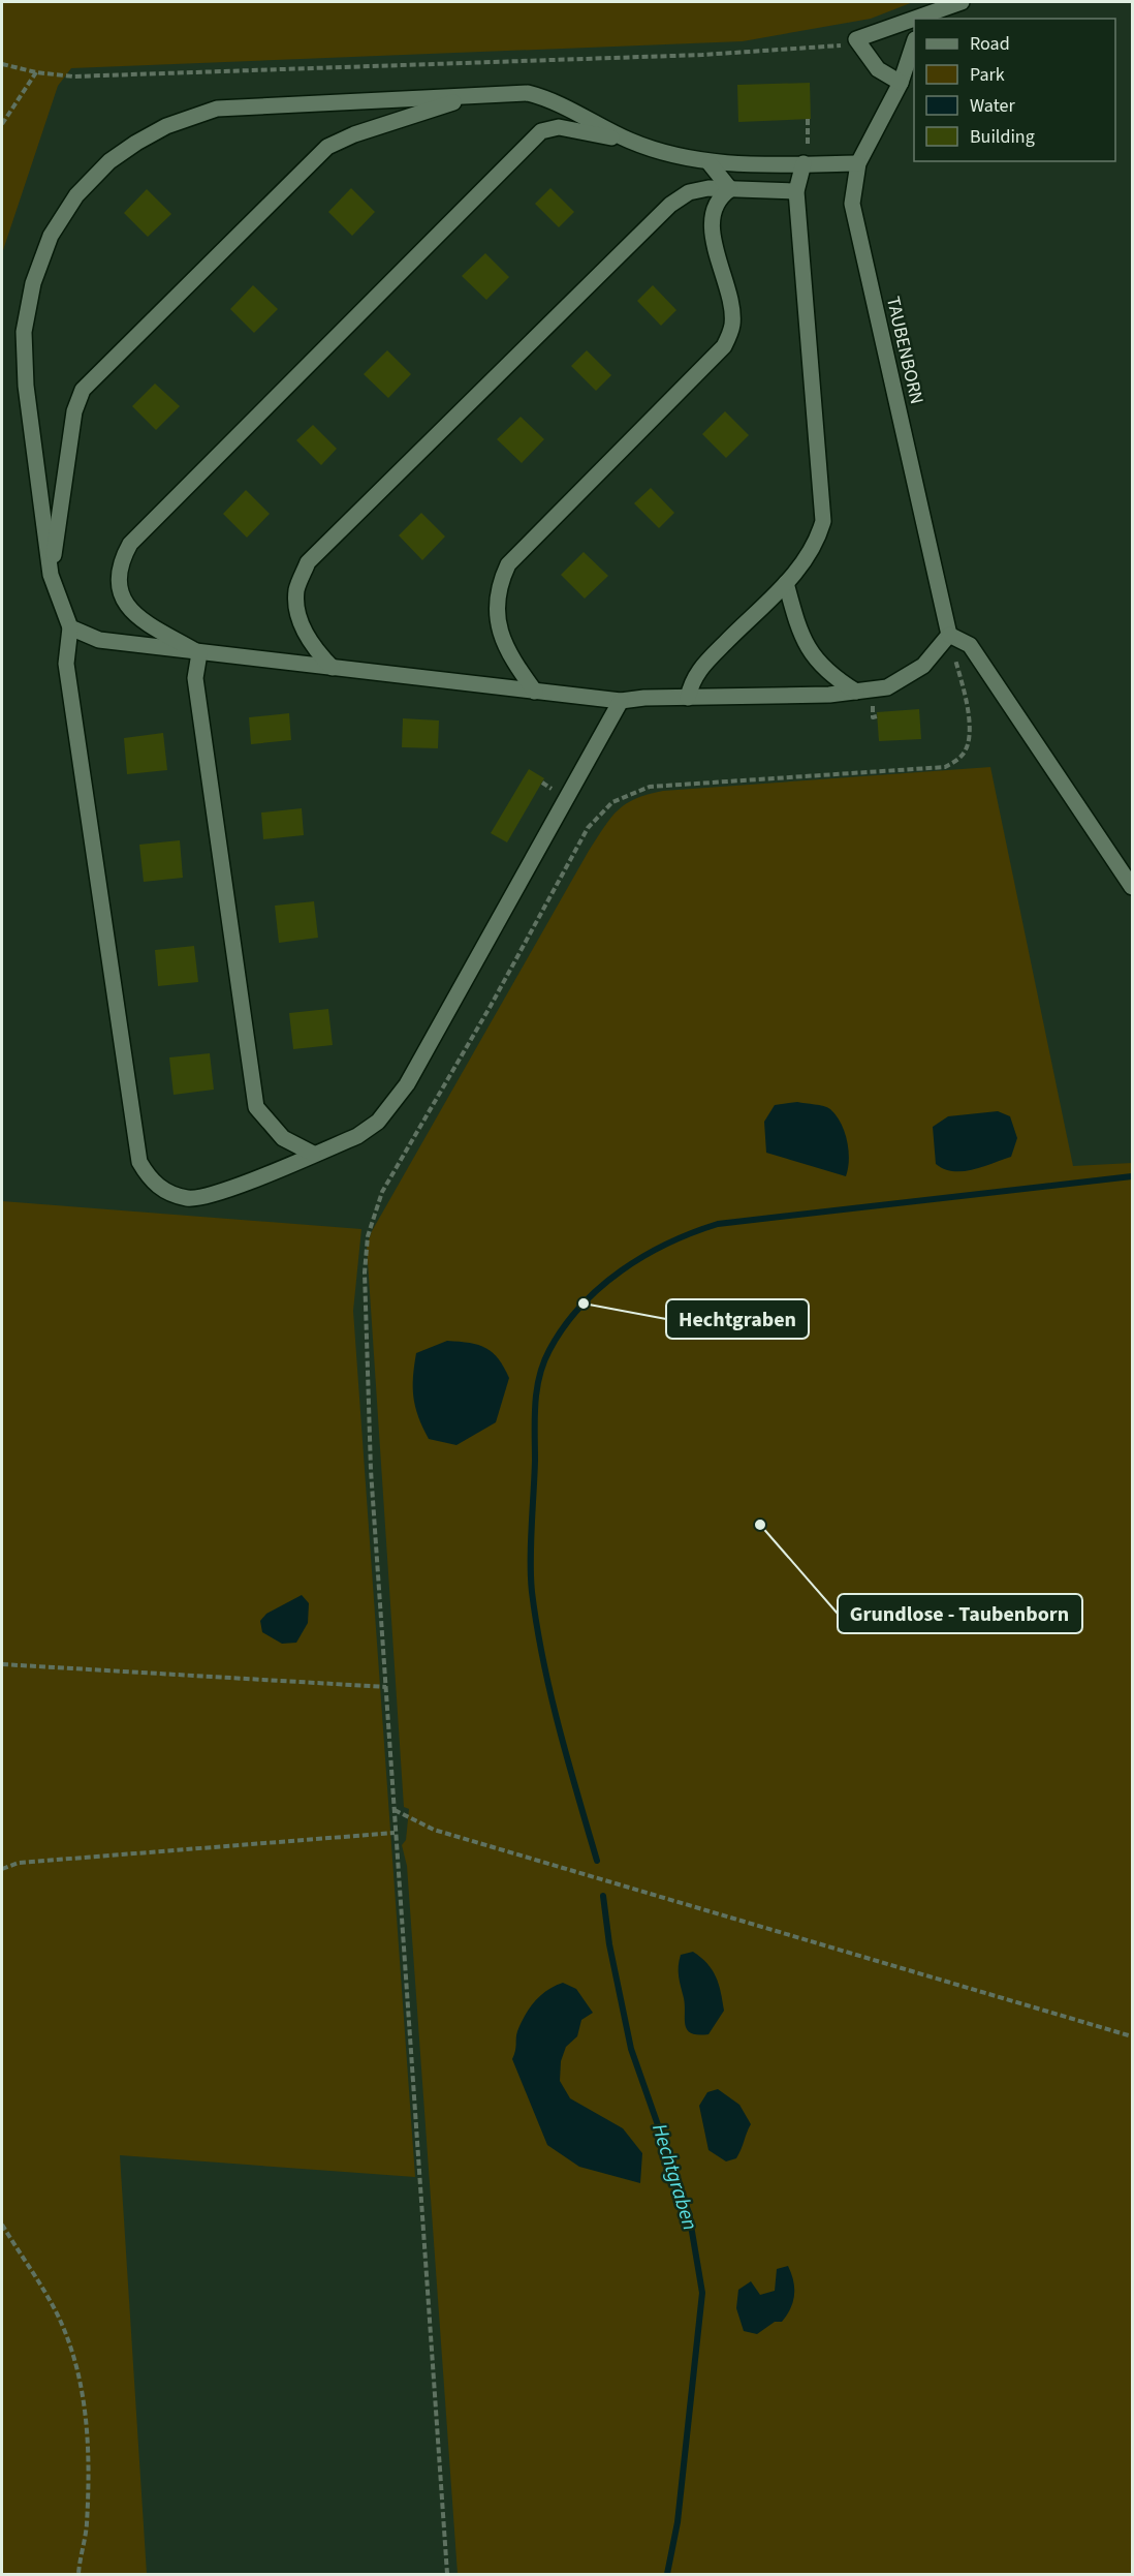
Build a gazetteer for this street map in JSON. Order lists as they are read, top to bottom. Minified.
{"streets":{"lane":["TAUBENBORN"]},"water":["Hechtgraben"],"places":["Hechtgraben","Grundlose - Taubenborn"],"legend":["Road","Park","Water","Building"]}
